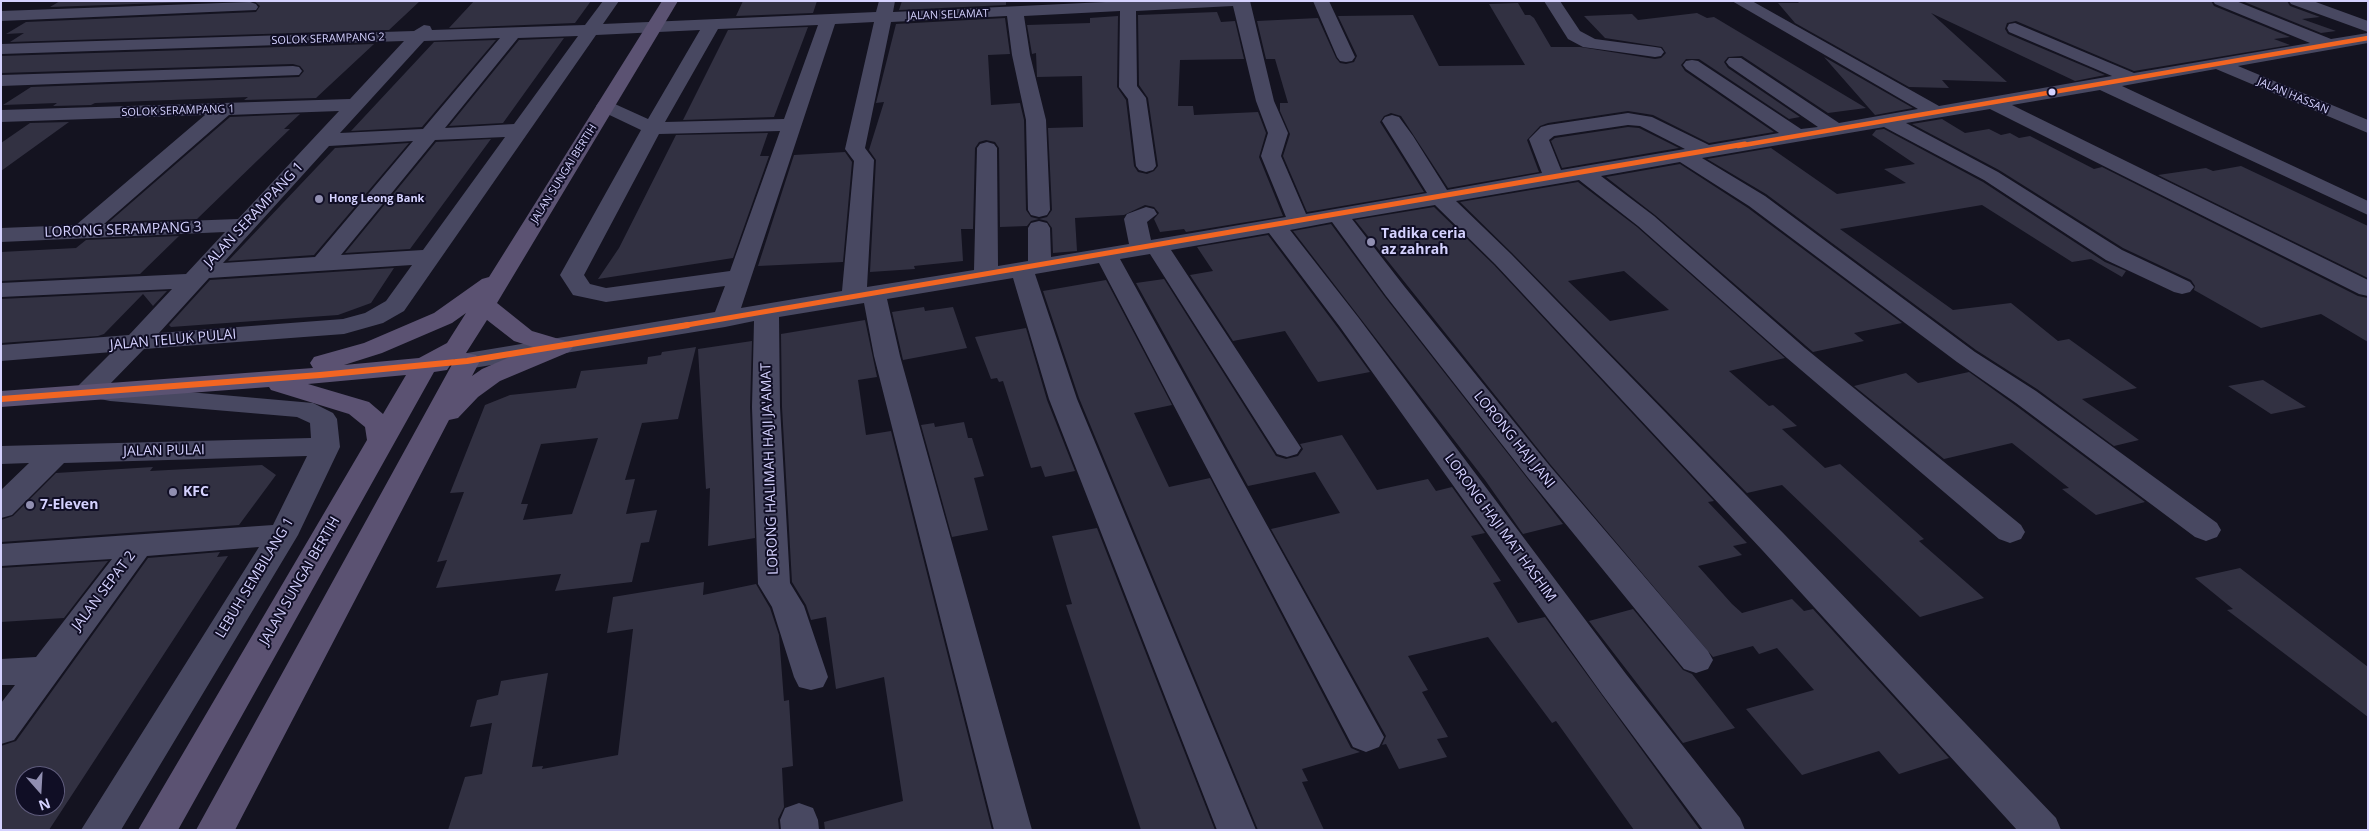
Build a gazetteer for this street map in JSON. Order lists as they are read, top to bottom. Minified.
{"streets":{"main road":["JALAN SUNGAI BERTIH"],"street":["JALAN SELAMAT","SOLOK SERAMPANG 2","JALAN HASSAN","SOLOK SERAMPANG 1","JALAN SERAMPANG 1","LORONG SERAMPANG 3","JALAN TELUK PULAI","LORONG HAJI JANI","JALAN PULAI","LORONG HALIMAH HAJI JA'AMAT","LORONG HAJI MAT HASHIM","LEBUH SEMBILANG 1","JALAN SEPAT 2"]},"crossings":[["JALAN SELAMAT","SOLOK SERAMPANG 2"],["JALAN SELAMAT","JALAN SUNGAI BERTIH"],["JALAN SELAMAT","LORONG HAJI MAT HASHIM"],["SOLOK SERAMPANG 2","JALAN SUNGAI BERTIH"],["SOLOK SERAMPANG 2","JALAN SERAMPANG 1"],["SOLOK SERAMPANG 1","JALAN SERAMPANG 1"],["JALAN SERAMPANG 1","LORONG SERAMPANG 3"],["JALAN SERAMPANG 1","JALAN TELUK PULAI"],["JALAN PULAI","LEBUH SEMBILANG 1"],["LEBUH SEMBILANG 1","JALAN SEPAT 2"]],"places":["Hong Leong Bank","Tadika ceria az zahrah","KFC","7-Eleven"],"north":"bottom"}
